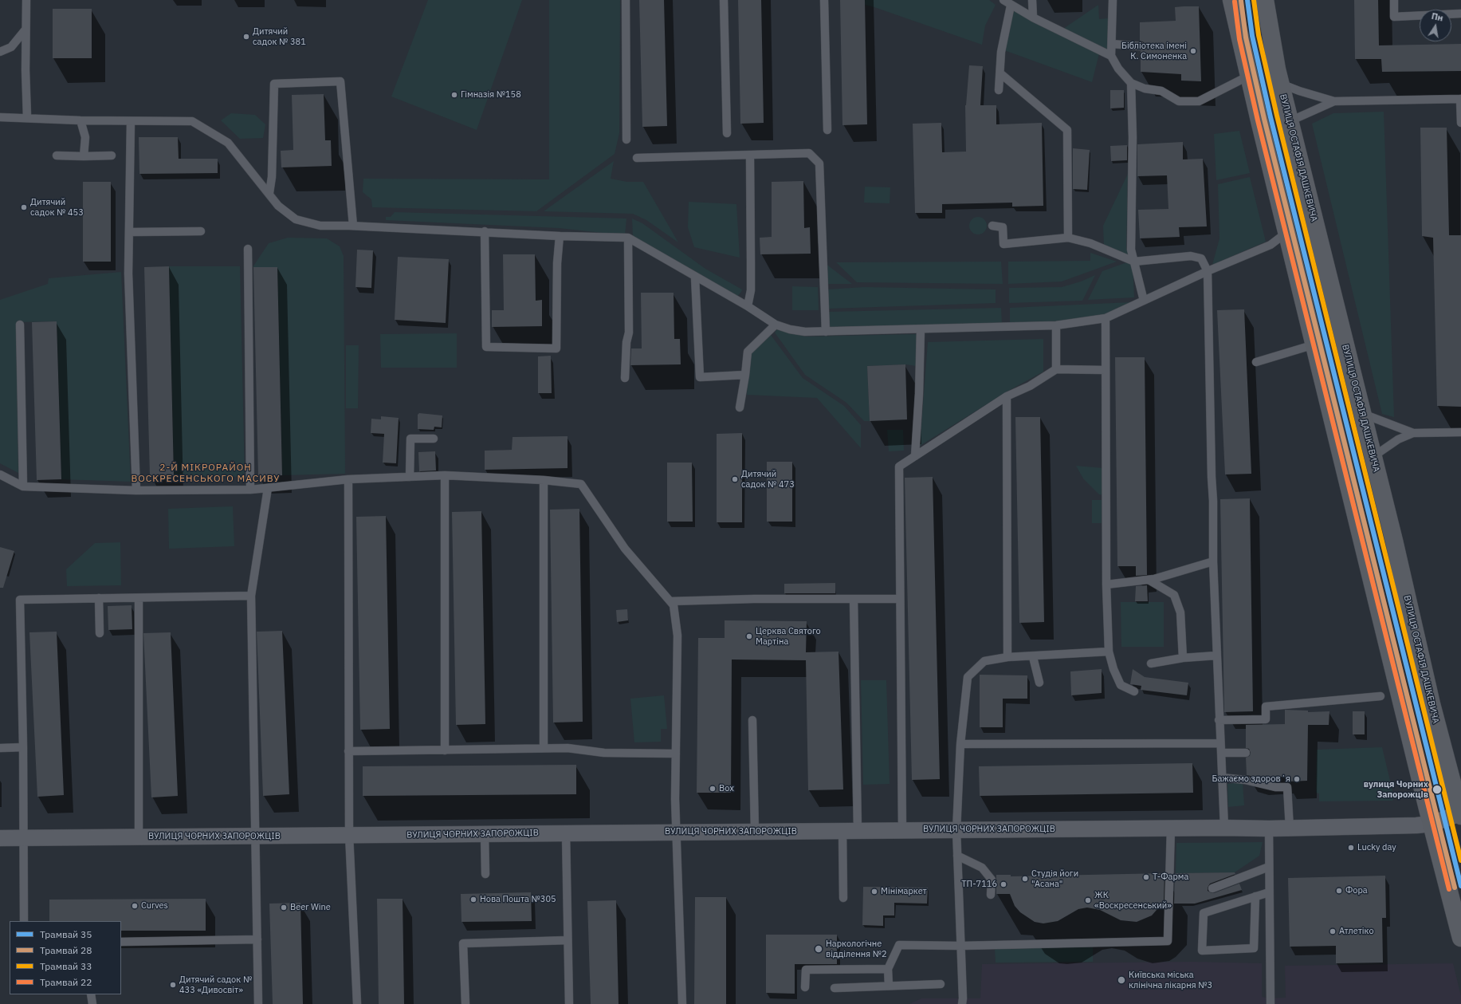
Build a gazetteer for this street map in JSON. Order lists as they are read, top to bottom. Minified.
{"streets":{"street":["ВУЛИЦЯ ОСТАФІЯ ДАШКЕВИЧА","ВУЛИЦЯ ЧОРНИХ ЗАПОРОЖЦІВ"]},"crossings":[["ВУЛИЦЯ ОСТАФІЯ ДАШКЕВИЧА","ВУЛИЦЯ ЧОРНИХ ЗАПОРОЖЦІВ"]],"districts":["2-Й МІКРОРАЙОН ВОСКРЕСЕНСЬКОГО МАСИВУ"],"places":["Дитячий садок № 381","Бібліотека імені К. Симоненка","Гімназія №158","Дитячий садок № 453","Дитячий садок № 473","Церква Святого Мартіна","Бажаємо здоровʼя","Box","вулиця Чорних Запорожців","Lucky day","Т-Фарма","Студія йоги \"Асана\"","ТП-7116","Фора","Мінімаркет","Нова Пошта №305","ЖК «Воскресенський»","Curves","Beer Wine","Атлетіко","Наркологічне відділення №2","Київська міська клінічна лікарня №3","Дитячий садок № 433 «Дивосвіт»"],"lines":["tram line 35","tram line 33","tram line 28","tram line 22"],"legend":["Трамвай 35","Трамвай 28","Трамвай 33","Трамвай 22"],"north":"top"}
